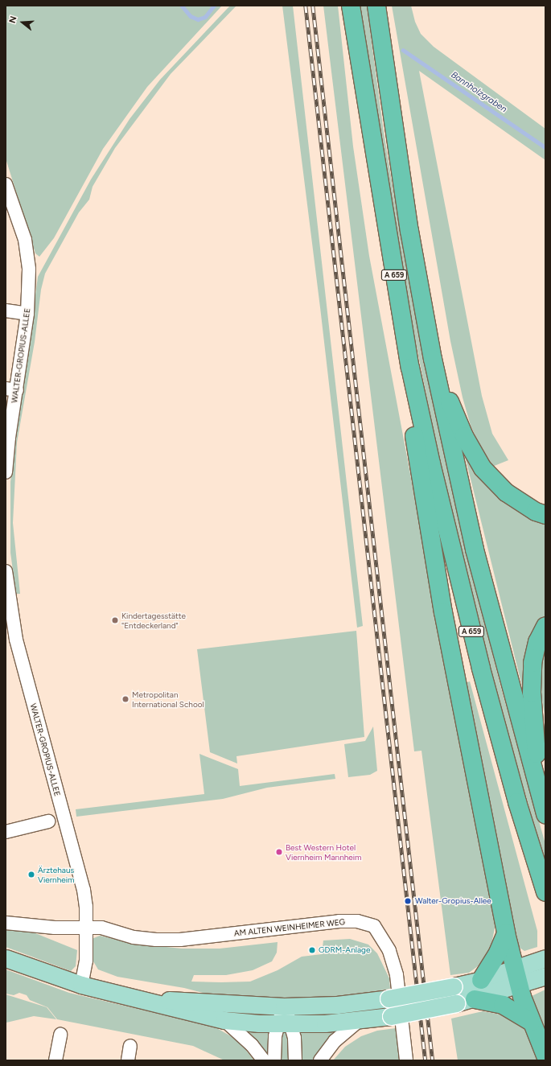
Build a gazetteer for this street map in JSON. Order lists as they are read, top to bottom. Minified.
{"streets":{"highway":["A 659"],"street":["WALTER-GROPIUS-ALLEE","AM ALTEN WEINHEIMER WEG"]},"crossings":[["WALTER-GROPIUS-ALLEE","AM ALTEN WEINHEIMER WEG"]],"water":["Bannholzgraben"],"places":["Kindertagesstätte \"Entdeckerland\"","Metropolitan International School","Best Western Hotel Viernheim Mannheim","Ärztehaus Viernheim","Walter-Gropius-Allee","GDRM-Anlage"],"north":"left"}
